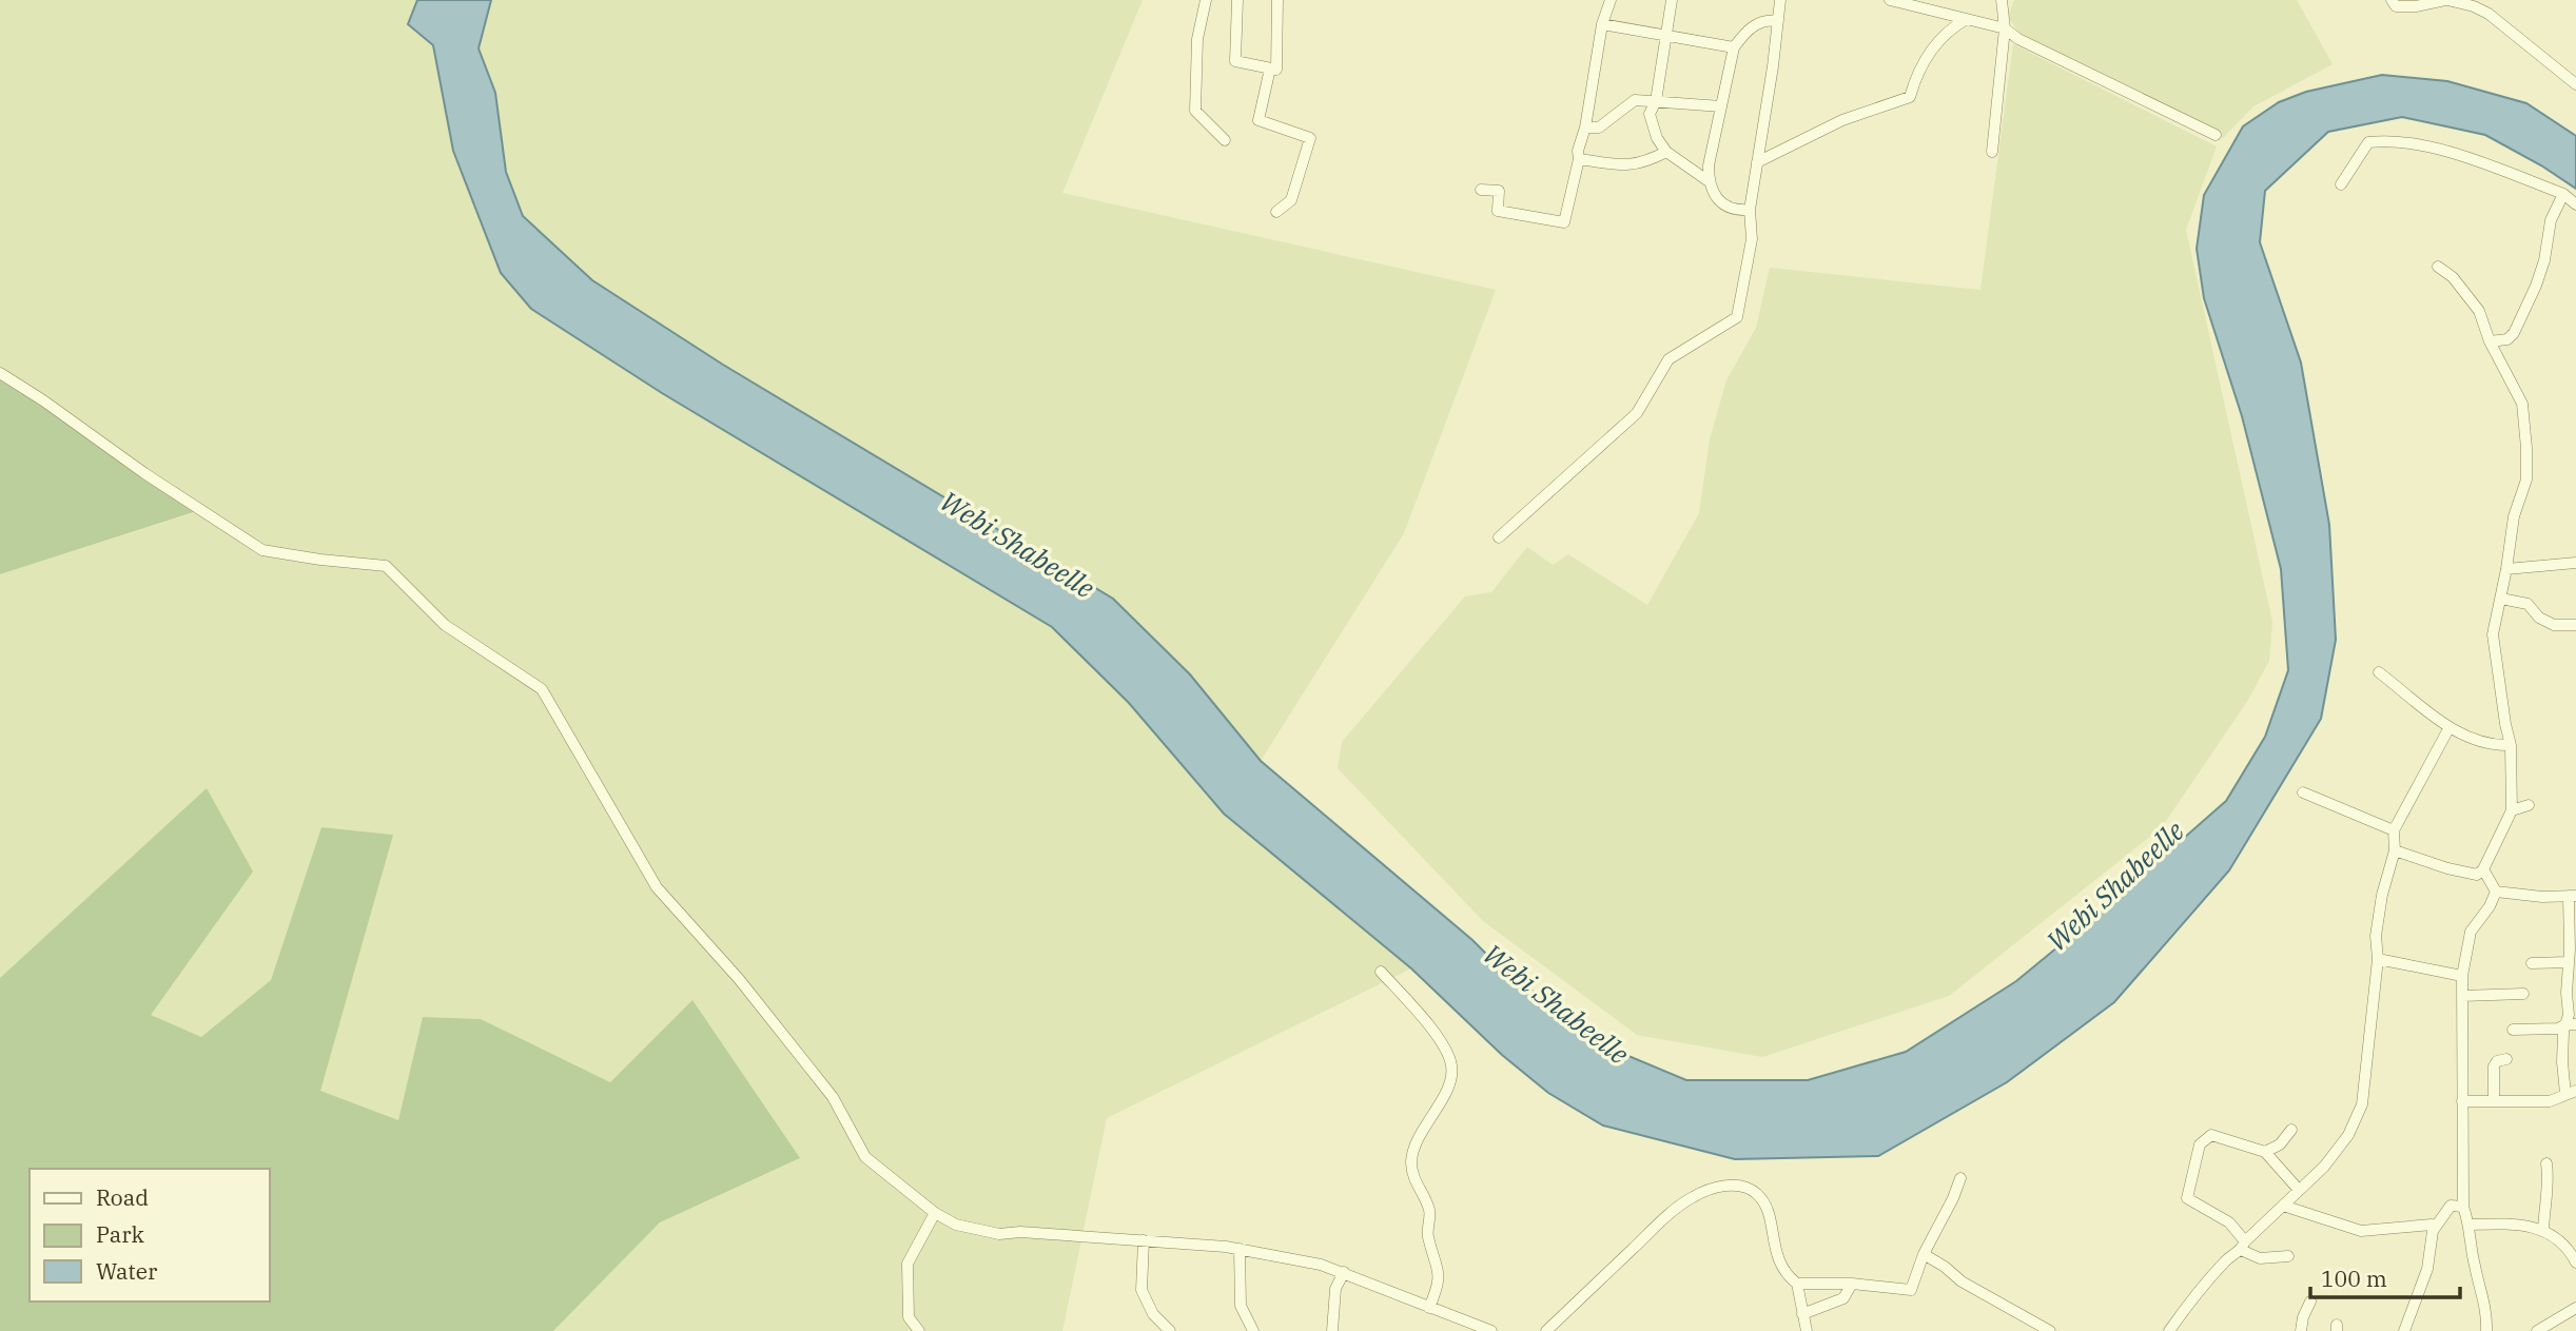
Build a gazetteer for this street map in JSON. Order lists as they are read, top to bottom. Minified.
{"water":["Webi Shabeelle"],"legend":["Road","Park","Water"],"scale_bar":"100 m"}
